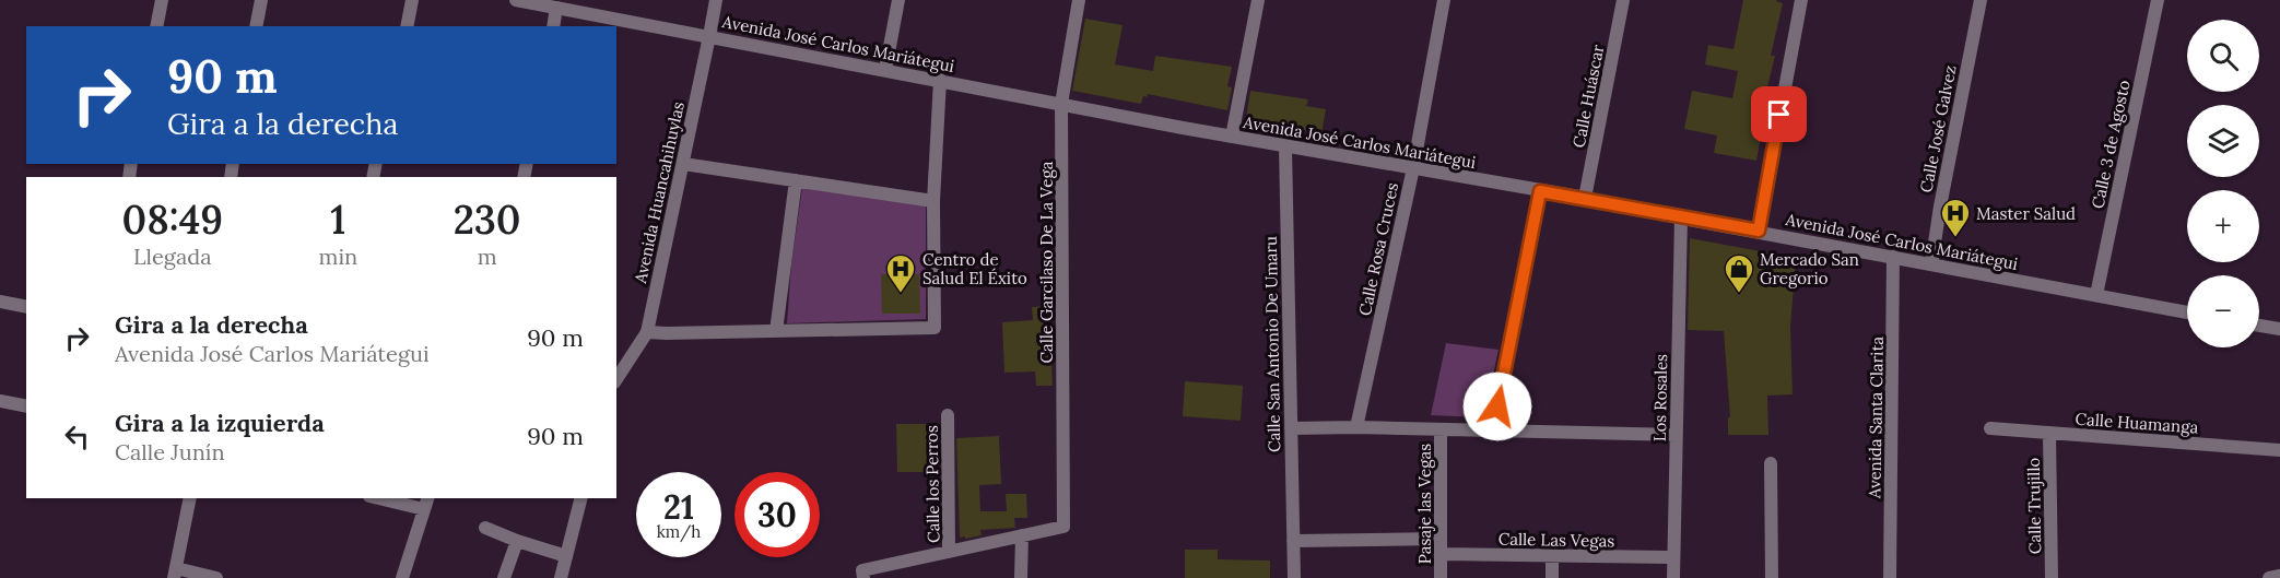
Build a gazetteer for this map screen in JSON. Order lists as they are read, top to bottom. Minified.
{"streets":{"street":["Avenida José Carlos Mariátegui","Calle Huáscar","Calle José Galvez","Calle 3 de Agosto","Avenida Huancahihuylas","Calle Rosa Cruces","Calle Garcilaso De La Vega","Calle San Antonio De Umaru","Los Rosales","Avenida Santa Clarita","Calle Huamanga","Calle los Perros","Pasaje las Vegas","Calle Trujillo","Calle Las Vegas"]},"crossings":[["Avenida José Carlos Mariátegui","Calle Huáscar"],["Avenida José Carlos Mariátegui","Calle José Galvez"],["Avenida José Carlos Mariátegui","Calle 3 de Agosto"],["Avenida José Carlos Mariátegui","Avenida Huancahihuylas"],["Avenida José Carlos Mariátegui","Calle Rosa Cruces"],["Avenida José Carlos Mariátegui","Calle Garcilaso De La Vega"],["Avenida José Carlos Mariátegui","Calle San Antonio De Umaru"],["Avenida José Carlos Mariátegui","Los Rosales"],["Avenida José Carlos Mariátegui","Avenida Santa Clarita"],["Los Rosales","Calle Las Vegas"],["Calle Huamanga","Calle Trujillo"],["Pasaje las Vegas","Calle Las Vegas"]],"places":{"hospital":["Master Salud","Centro de Salud El Éxito"],"shop":["Mercado San Gregorio"]},"page":{"map_buttons":["+","−"],"turn":["90 m","Gira a la derecha"],"eta":["08:49","Llegada","1","min","230","m"],"list":[{"name":"Gira a la derecha","note":"Avenida José Carlos Mariátegui","value":"90 m"},{"name":"Gira a la izquierda","note":"Calle Junín","value":"90 m"}],"speed":"21 km/h","limit":"30"}}
